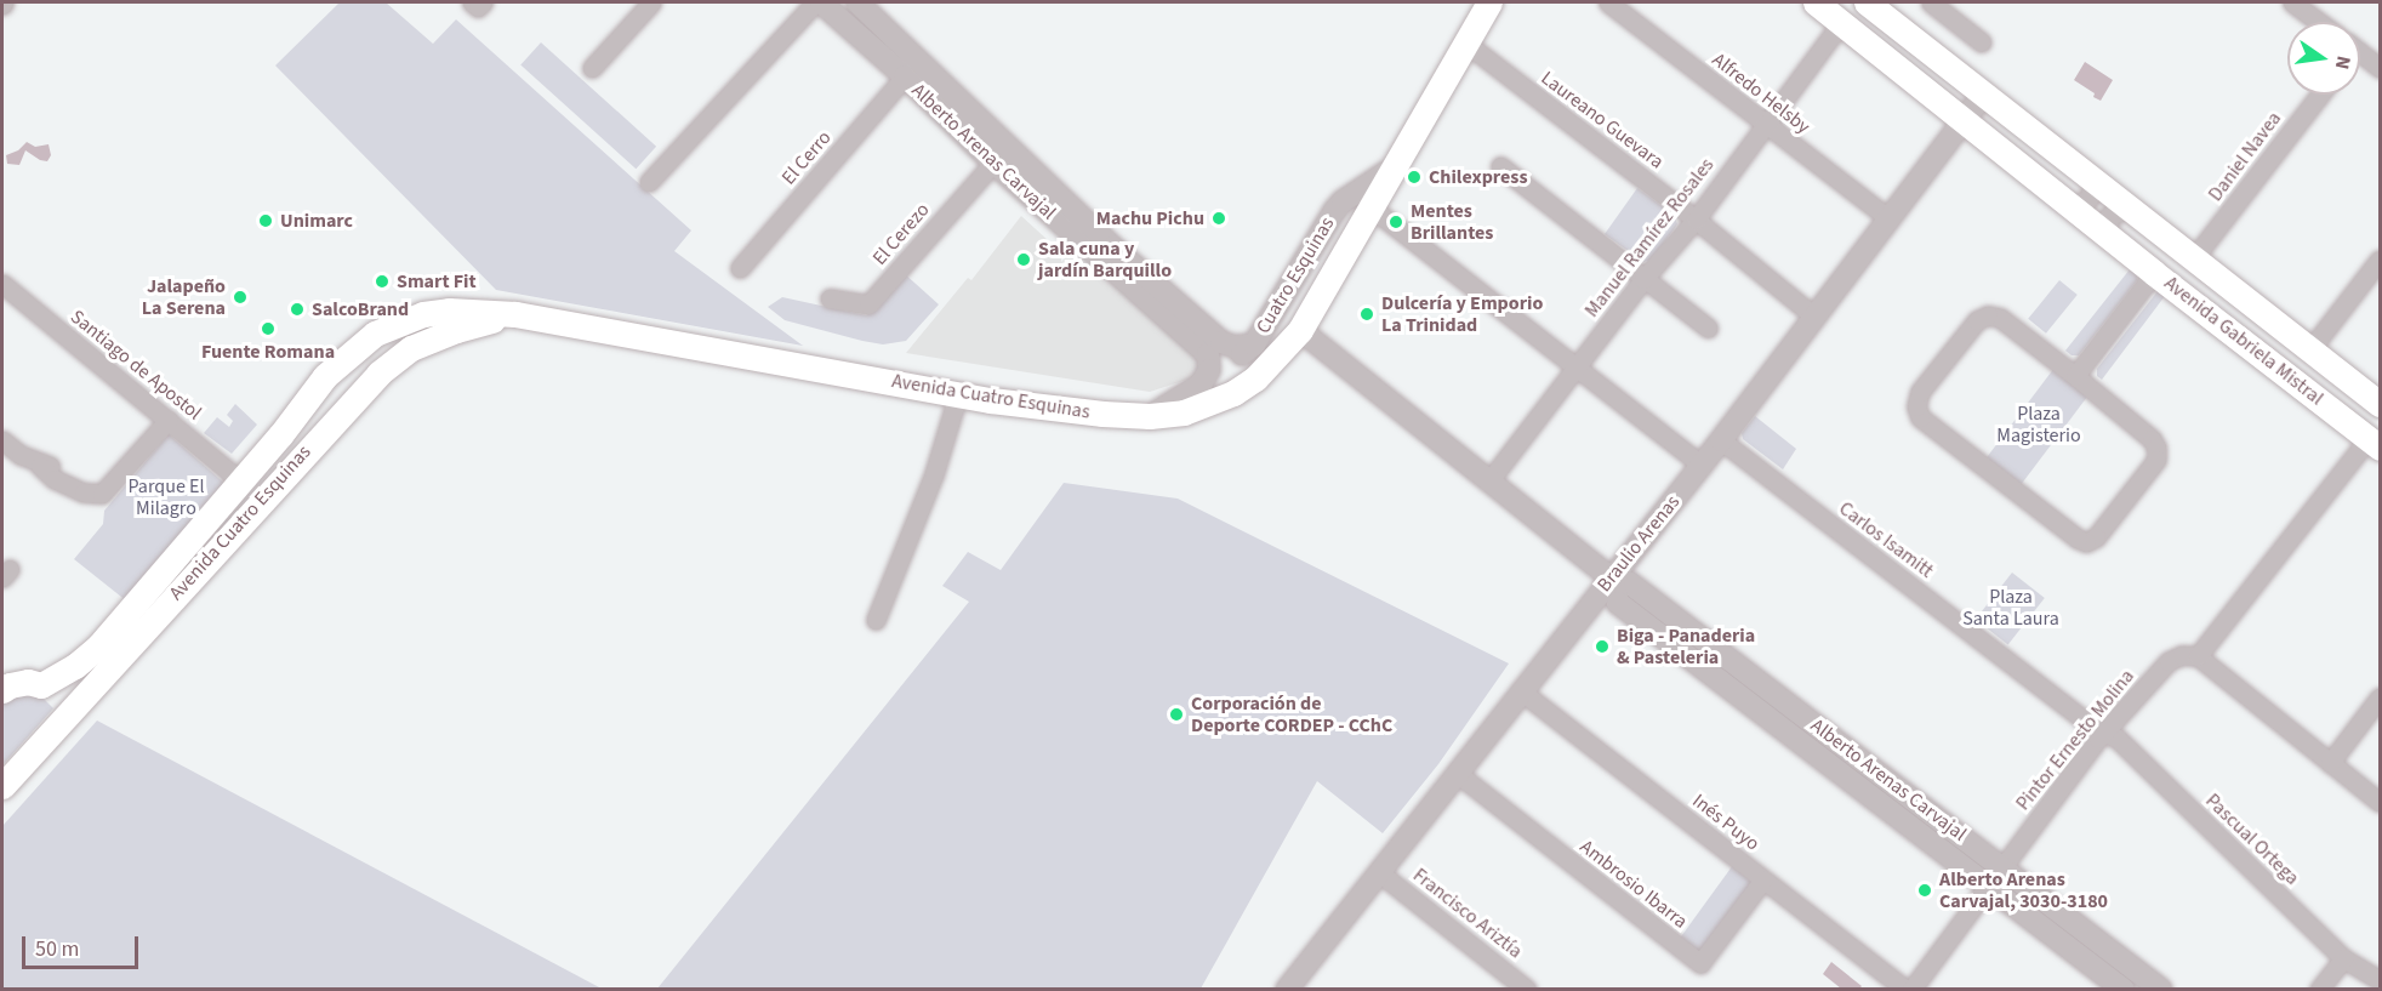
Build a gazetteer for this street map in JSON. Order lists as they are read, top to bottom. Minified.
{"streets":{"main road":["Avenida Gabriela Mistral","Avenida Cuatro Esquinas"],"street":["Alfredo Helsby","Laureano Guevara","Alberto Arenas Carvajal","Daniel Navea","El Cerro","El Cerezo","Manuel Ramírez Rosales","Cuatro Esquinas","Santiago de Apostol","Carlos Isamitt","Braulio Arenas","Pintor Ernesto Molina","Inés Puyo","Pascual Ortega","Ambrosio Ibarra","Francisco Ariztía"]},"crossings":[["Alfredo Helsby","Manuel Ramírez Rosales"],["Alfredo Helsby","Braulio Arenas"],["Laureano Guevara","Manuel Ramírez Rosales"],["Laureano Guevara","Braulio Arenas"],["Alberto Arenas Carvajal","El Cerro"],["Alberto Arenas Carvajal","El Cerezo"],["Alberto Arenas Carvajal","Manuel Ramírez Rosales"],["Alberto Arenas Carvajal","Cuatro Esquinas"],["Alberto Arenas Carvajal","Avenida Cuatro Esquinas"],["Alberto Arenas Carvajal","Braulio Arenas"],["Alberto Arenas Carvajal","Pintor Ernesto Molina"],["Daniel Navea","Avenida Gabriela Mistral"],["Manuel Ramírez Rosales","Avenida Gabriela Mistral"],["Cuatro Esquinas","Avenida Cuatro Esquinas"],["Avenida Gabriela Mistral","Braulio Arenas"],["Santiago de Apostol","Avenida Cuatro Esquinas"],["Carlos Isamitt","Braulio Arenas"],["Carlos Isamitt","Pintor Ernesto Molina"],["Carlos Isamitt","Pascual Ortega"],["Braulio Arenas","Inés Puyo"],["Braulio Arenas","Ambrosio Ibarra"],["Braulio Arenas","Francisco Ariztía"],["Pintor Ernesto Molina","Pascual Ortega"],["Inés Puyo","Ambrosio Ibarra"]],"parks":["Plaza Magisterio","Parque El Milagro","Plaza Santa Laura"],"places":["Chilexpress","Machu Pichu","Unimarc","Mentes Brillantes","Sala cuna y jardín Barquillo","Smart Fit","Jalapeño La Serena","SalcoBrand","Dulcería y Emporio La Trinidad","Fuente Romana","Biga - Panaderia & Pasteleria","Corporación de Deporte CORDEP - CChC","Alberto Arenas Carvajal, 3030-3180"],"scale_bar":"50 m","north":"right"}
